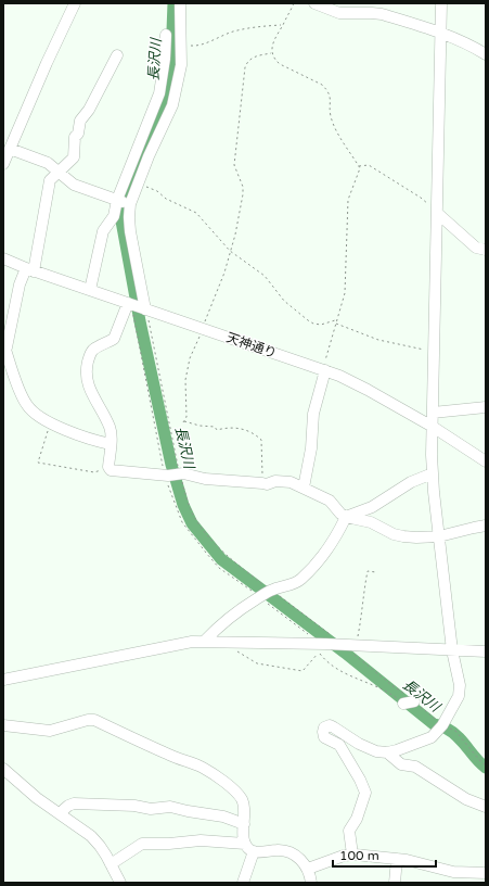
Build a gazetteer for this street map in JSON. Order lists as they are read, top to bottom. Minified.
{"streets":{"street":["天神通り"]},"water":["長沢川"],"scale_bar":"100 m"}
